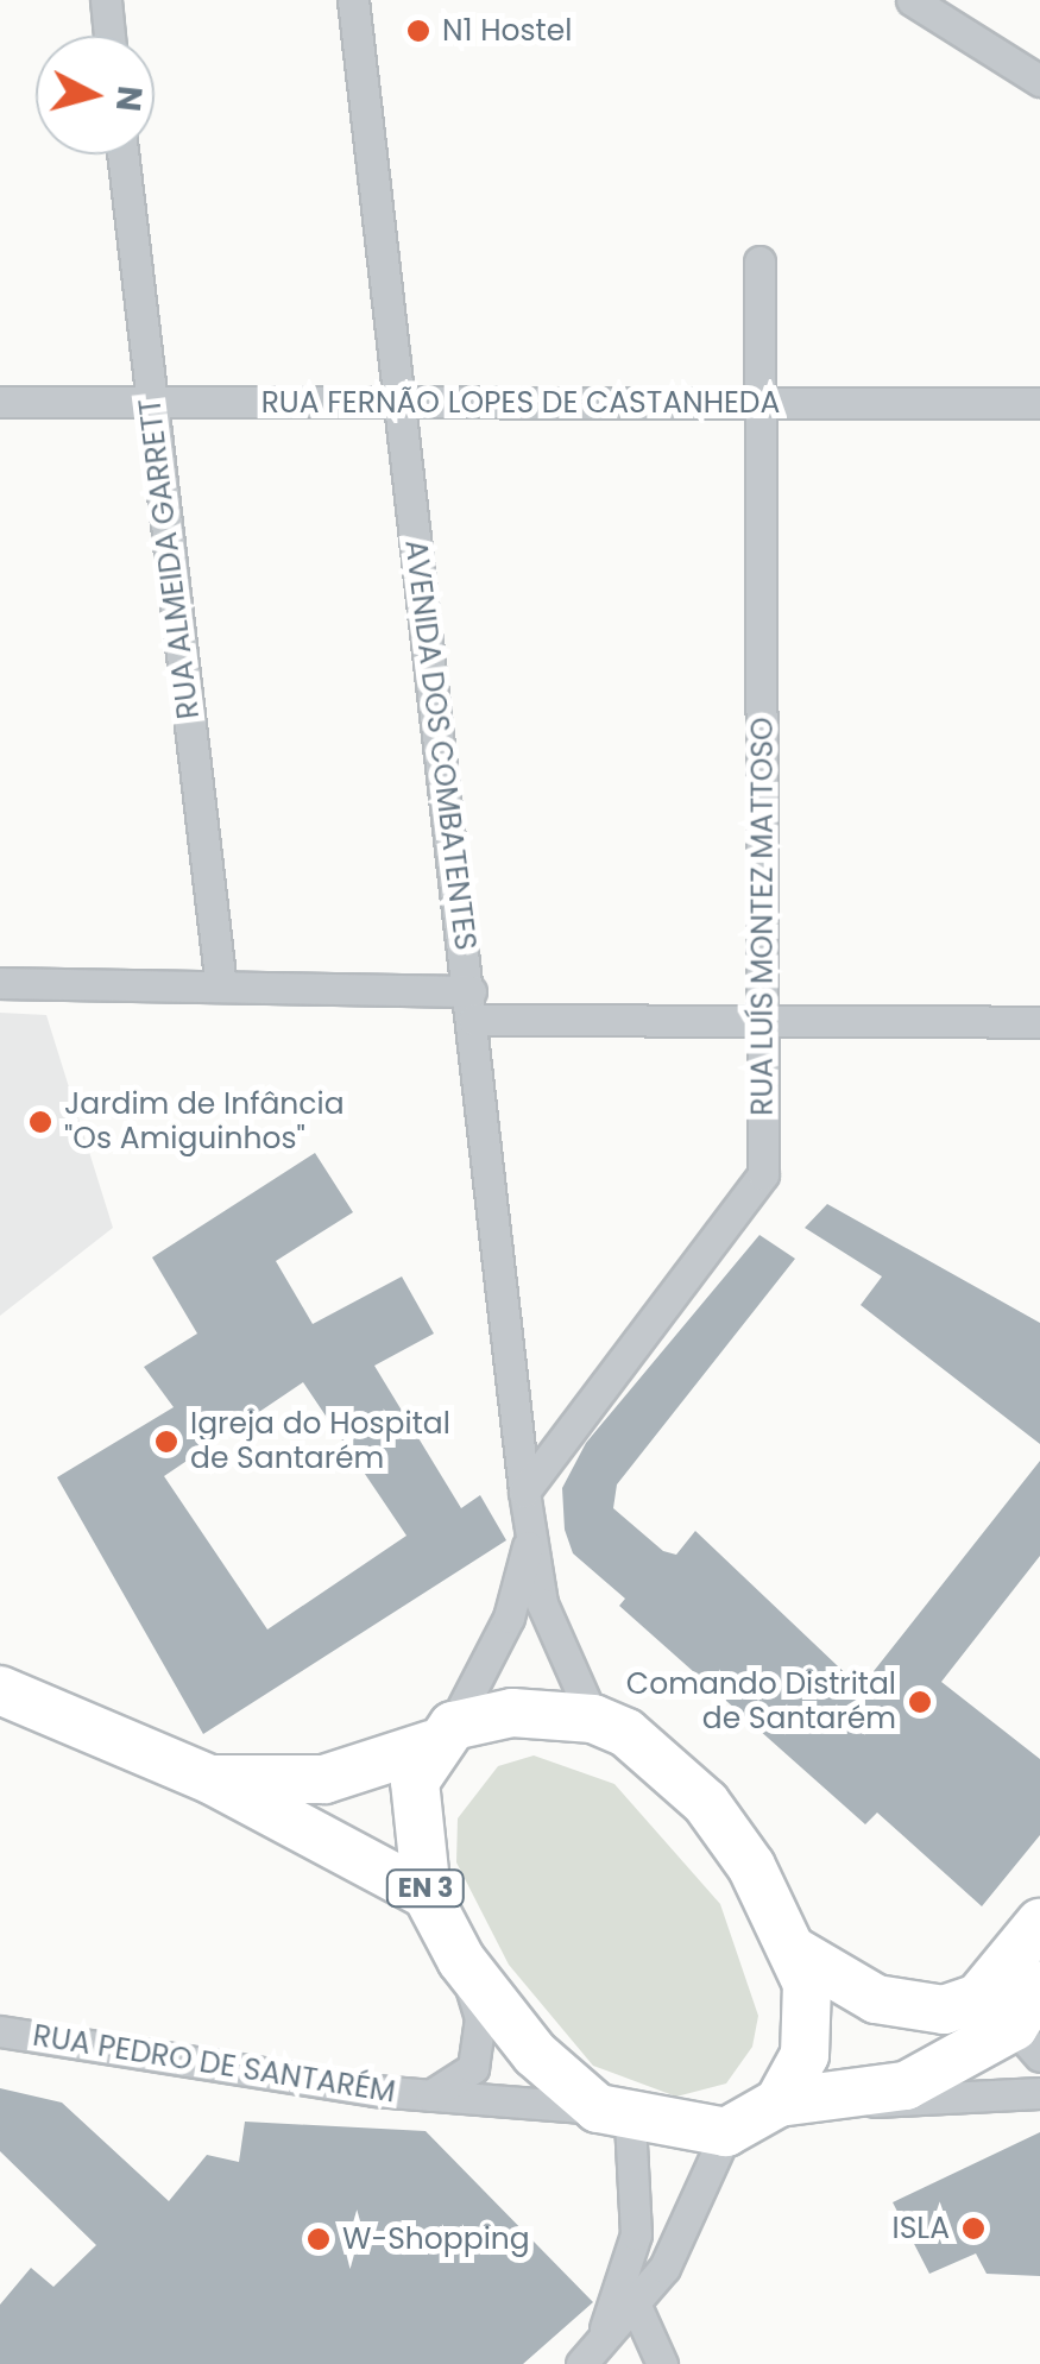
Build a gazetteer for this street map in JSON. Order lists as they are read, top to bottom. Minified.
{"streets":{"main road":["EN 3"],"street":["RUA FERNÃO LOPES DE CASTANHEDA","RUA ALMEIDA GARRETT","AVENIDA DOS COMBATENTES","RUA LUÍS MONTEZ MATTOSO","RUA PEDRO DE SANTARÉM"]},"crossings":[["RUA FERNÃO LOPES DE CASTANHEDA","RUA ALMEIDA GARRETT"],["RUA FERNÃO LOPES DE CASTANHEDA","AVENIDA DOS COMBATENTES"],["RUA FERNÃO LOPES DE CASTANHEDA","RUA LUÍS MONTEZ MATTOSO"],["AVENIDA DOS COMBATENTES","RUA LUÍS MONTEZ MATTOSO"],["AVENIDA DOS COMBATENTES","EN 3"],["AVENIDA DOS COMBATENTES","RUA PEDRO DE SANTARÉM"],["EN 3","RUA PEDRO DE SANTARÉM"]],"places":["N1 Hostel","Jardim de Infância \"Os Amiguinhos\"","Igreja do Hospital de Santarém","Comando Distrital de Santarém","ISLA","W-Shopping"],"north":"right"}
